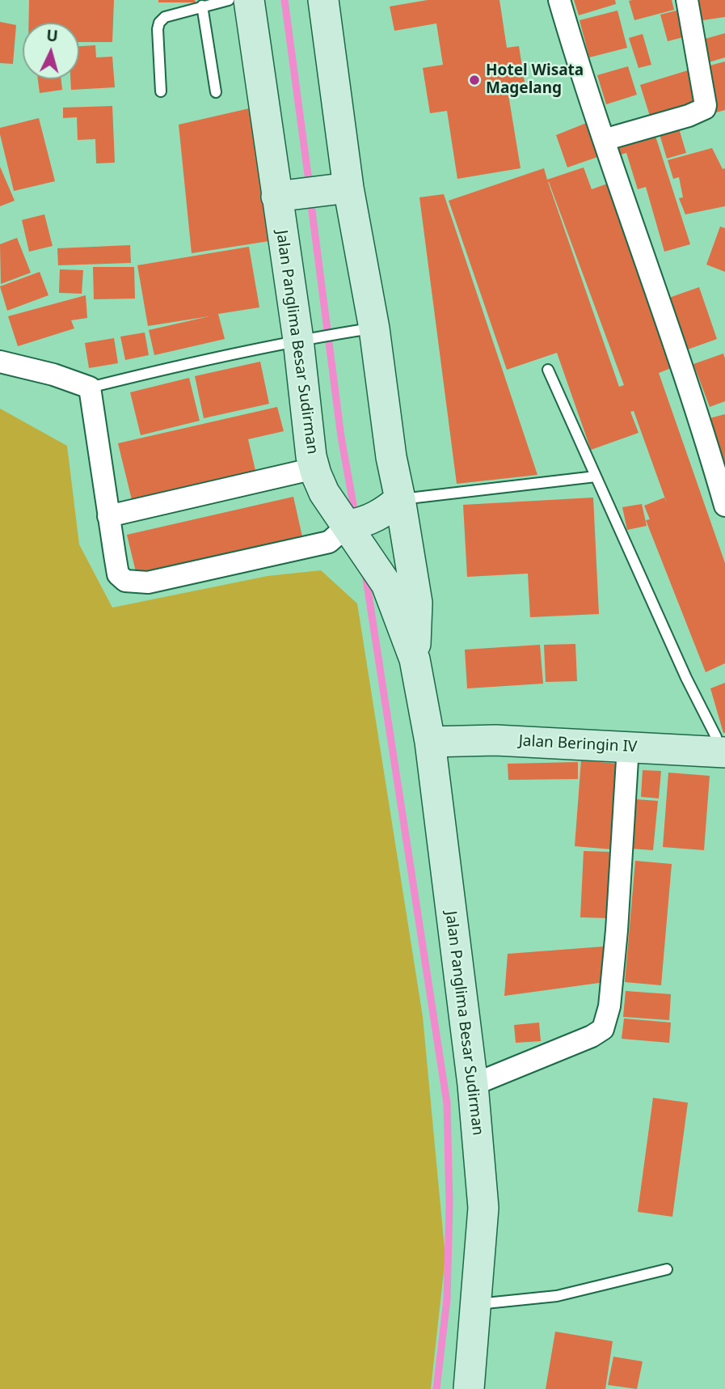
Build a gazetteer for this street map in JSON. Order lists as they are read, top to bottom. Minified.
{"streets":{"main road":["Jalan Panglima Besar Sudirman","Jalan Beringin IV"]},"crossings":[["Jalan Panglima Besar Sudirman","Jalan Beringin IV"]],"places":["Hotel Wisata Magelang"],"north":"top"}
